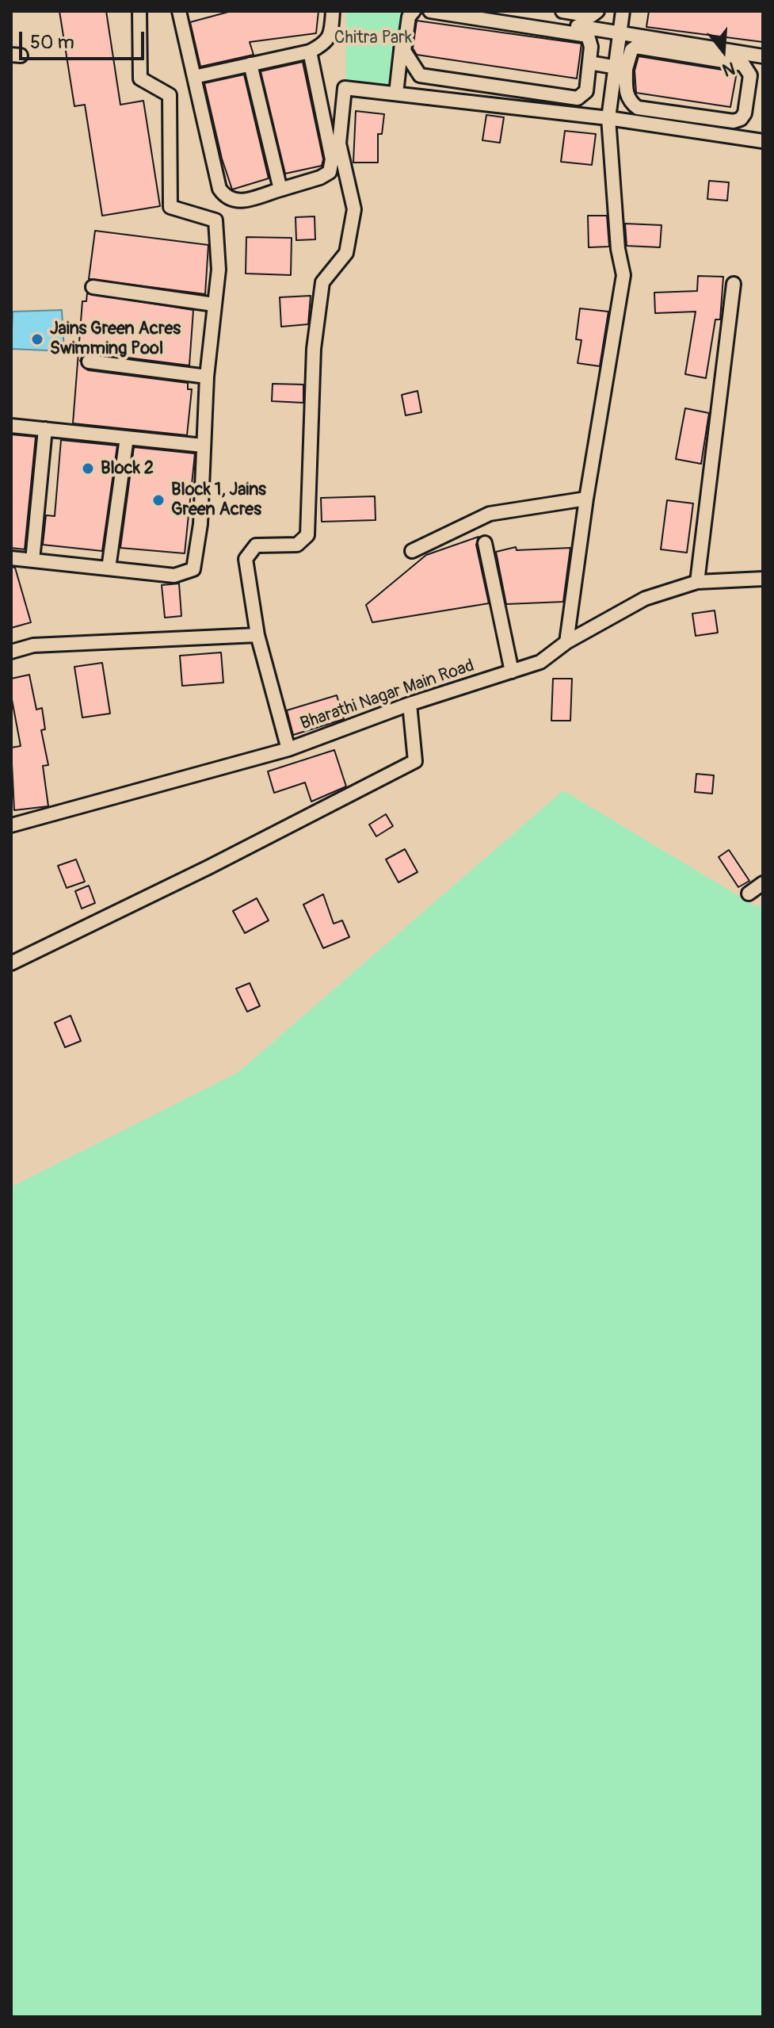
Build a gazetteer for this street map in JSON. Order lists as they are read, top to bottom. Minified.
{"streets":{"street":["Bharathi Nagar Main Road"]},"parks":["Chitra Park"],"places":["Jains Green Acres Swimming Pool","Block 2","Block 1, Jains Green Acres"],"scale_bar":"50 m","north":"bottom"}
